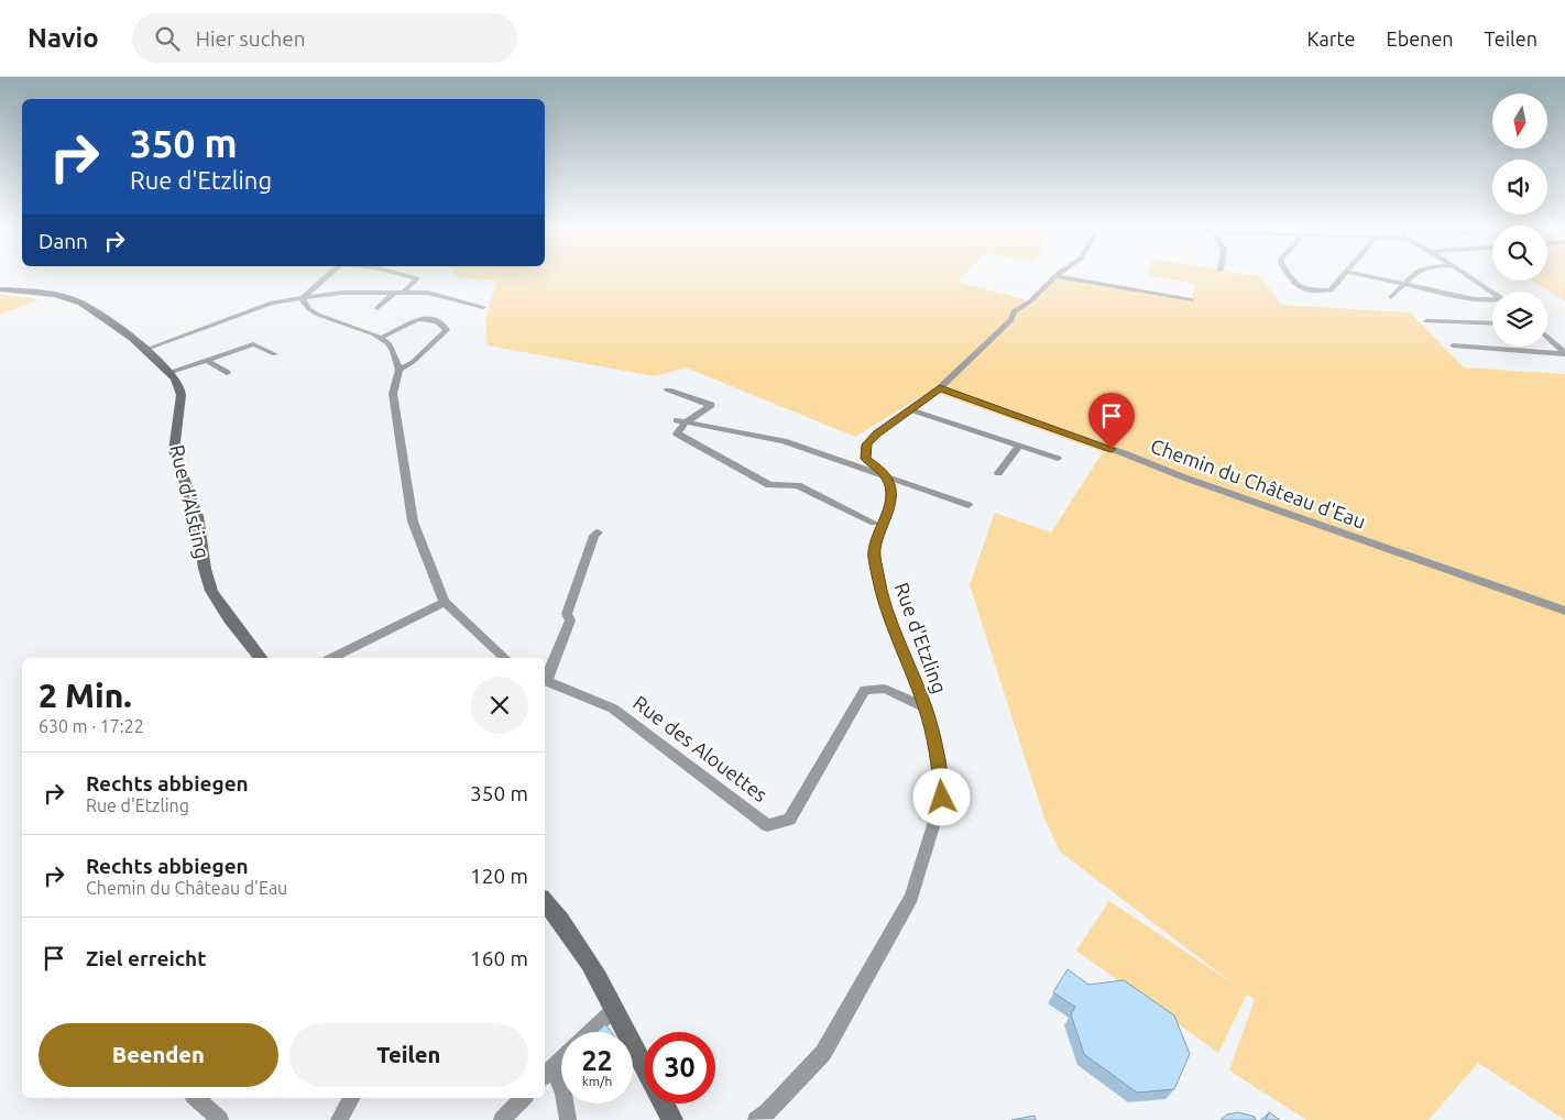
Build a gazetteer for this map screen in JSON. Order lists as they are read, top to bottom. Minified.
{"streets":{"main road":["Rue d'Alsting"],"street":["Chemin du Château d'Eau","Rue d'Etzling","Rue des Alouettes"]},"crossings":[["Rue d'Etzling","Rue des Alouettes"]],"north":"bottom","page":{"header":"Navio","search":"Hier suchen","nav":["Karte","Ebenen","Teilen"],"turn":["350 m","Rue d'Etzling"],"then":"Dann","heading":["2 Min.","630 m · 17:22"],"list":[{"name":"Rechts abbiegen","note":"Rue d'Etzling","value":"350 m"},{"name":"Rechts abbiegen","note":"Chemin du Château d'Eau","value":"120 m"},{"name":"Ziel erreicht","value":"160 m"}],"buttons":["Beenden","Teilen"],"speed":"22 km/h","limit":"30"}}
